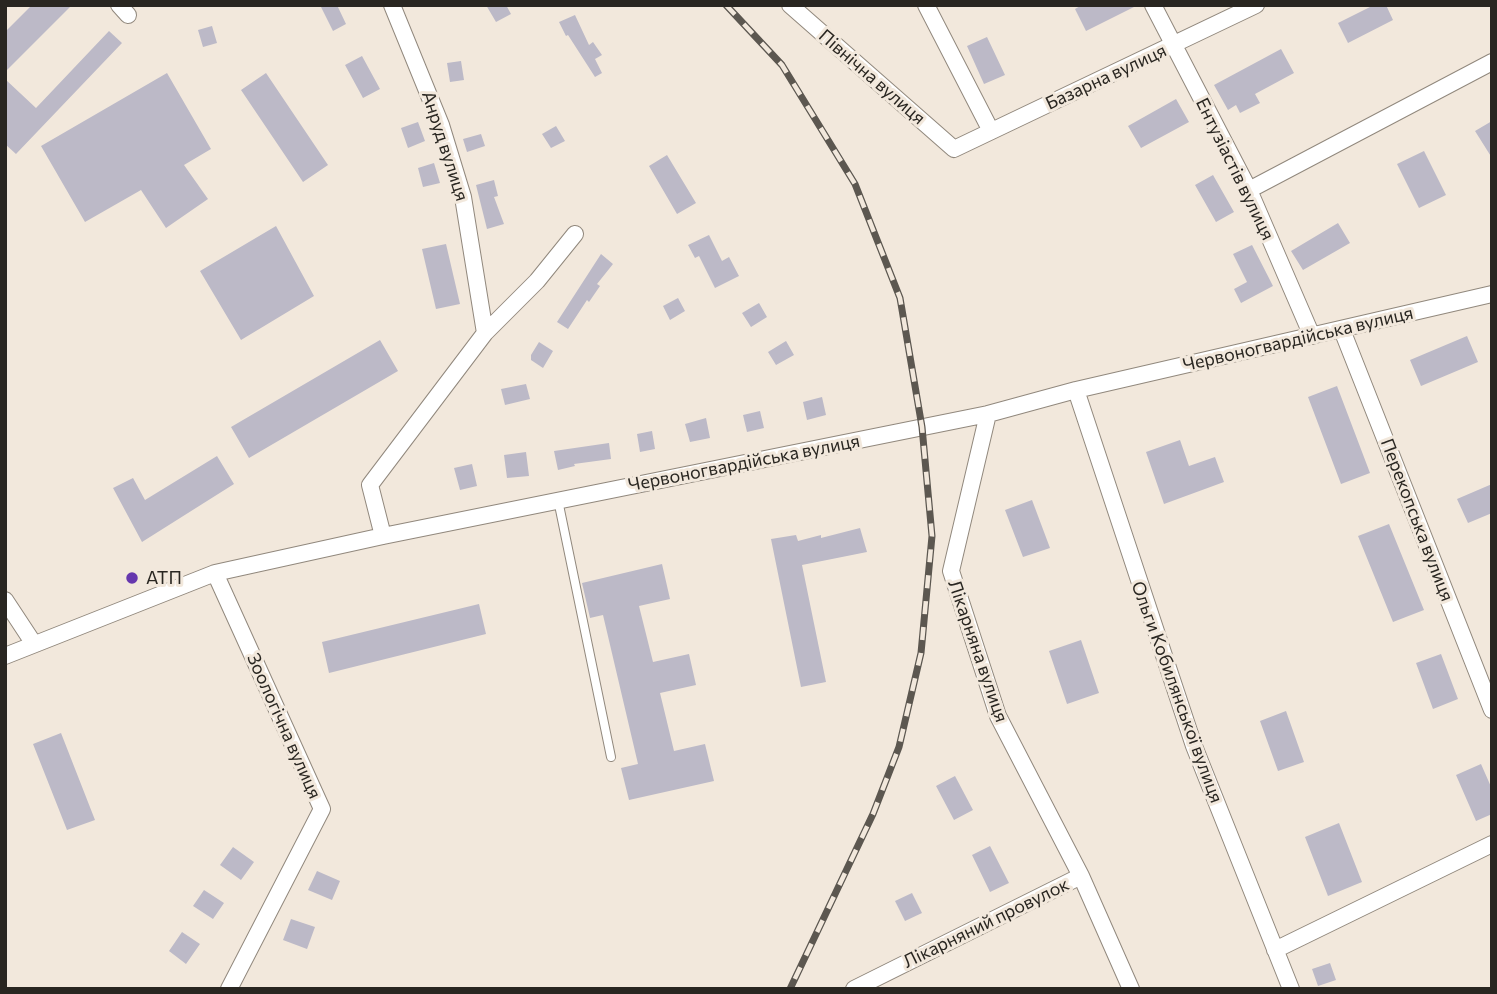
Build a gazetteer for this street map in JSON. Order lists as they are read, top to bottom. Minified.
{"streets":{"street":["Північна вулиця","Базарна вулиця","Анруд вулиця","Ентузіастів вулиця","Червоногвардійська вулиця","Перекопська вулиця","Лікарняна вулиця","Ольги Кобилянської вулиця","Зоологічна вулиця","Лікарняний провулок"]},"crossings":[["Північна вулиця","Базарна вулиця"],["Базарна вулиця","Ентузіастів вулиця"],["Ентузіастів вулиця","Червоногвардійська вулиця"],["Червоногвардійська вулиця","Перекопська вулиця"],["Червоногвардійська вулиця","Лікарняна вулиця"],["Червоногвардійська вулиця","Ольги Кобилянської вулиця"],["Червоногвардійська вулиця","Зоологічна вулиця"],["Лікарняна вулиця","Лікарняний провулок"]],"places":["АТП"]}
